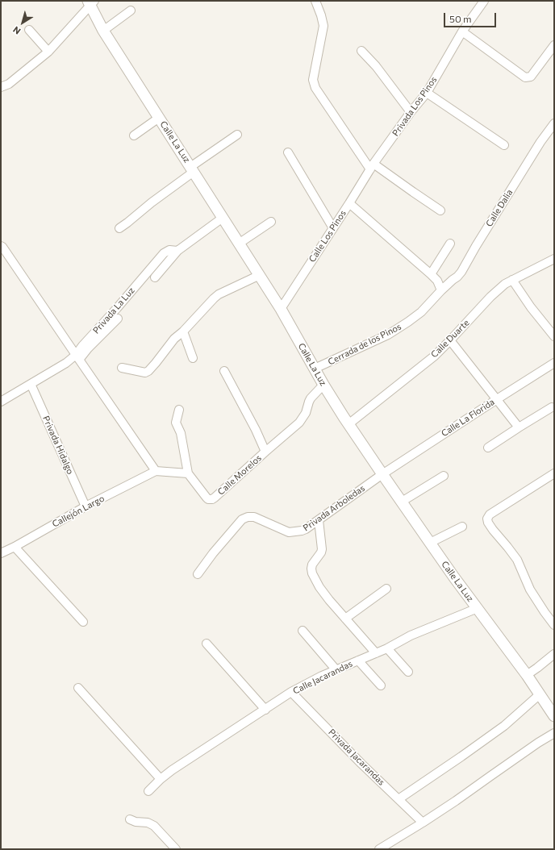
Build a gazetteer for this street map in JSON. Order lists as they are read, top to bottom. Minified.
{"streets":{"street":["Privada Los Pinos","Calle La Luz","Calle Dalia","Calle Los Pinos","Privada La Luz","Calle Duarte","Cerrada de los Pinos","Calle La Florida","Privada Hidalgo","Calle Morelos","Privada Arboledas","Callejón Largo","Calle Jacarandas","Privada Jacarandas"]},"crossings":[["Privada Los Pinos","Calle Los Pinos"],["Calle La Luz","Calle Los Pinos"],["Calle La Luz","Privada La Luz"],["Calle La Luz","Calle Duarte"],["Calle La Luz","Cerrada de los Pinos"],["Calle La Luz","Calle La Florida"],["Calle La Luz","Calle Morelos"],["Calle La Luz","Privada Arboledas"],["Calle La Luz","Calle Jacarandas"],["Calle Dalia","Cerrada de los Pinos"],["Privada La Luz","Privada Hidalgo"],["Calle La Florida","Privada Arboledas"],["Privada Hidalgo","Callejón Largo"],["Calle Jacarandas","Privada Jacarandas"]],"scale_bar":"50 m","north":"bottom left"}
